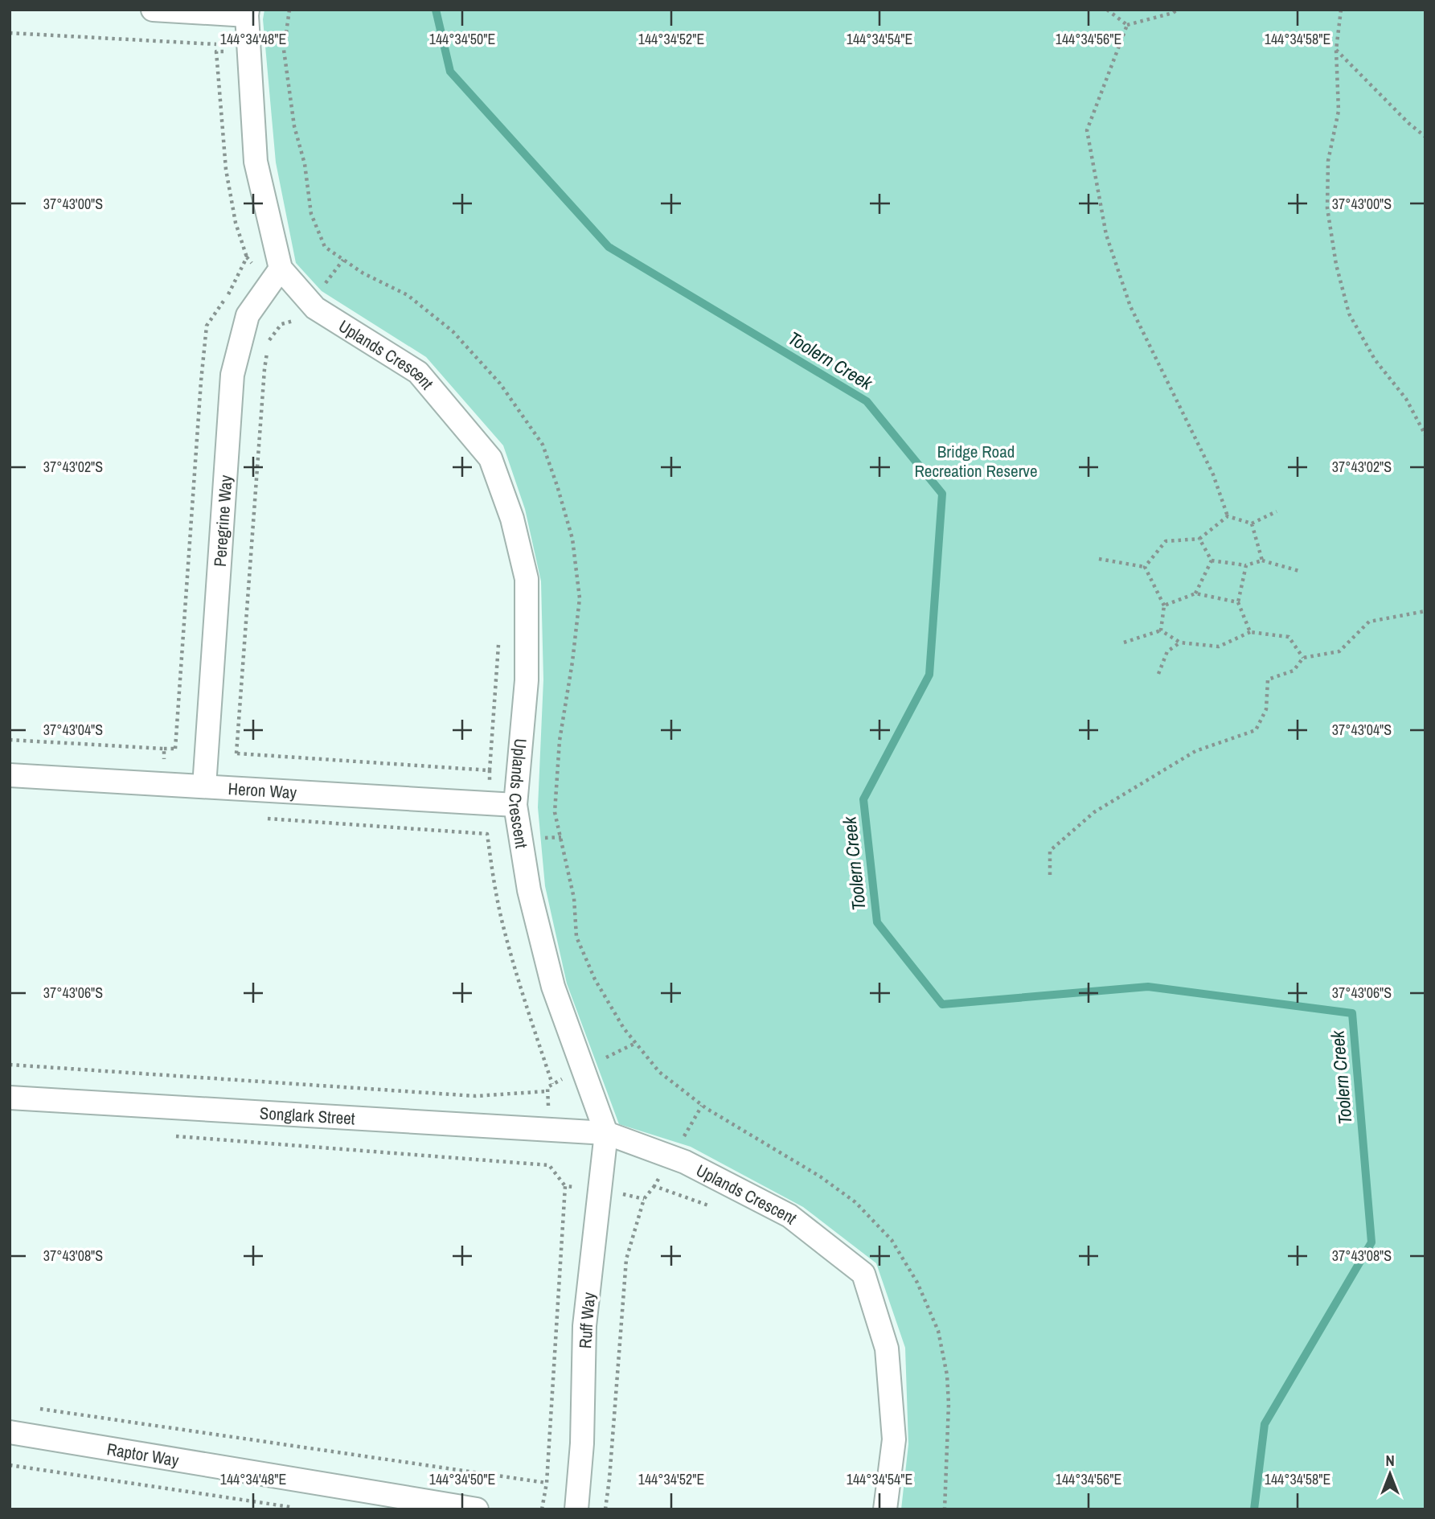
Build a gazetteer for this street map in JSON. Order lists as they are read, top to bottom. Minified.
{"streets":{"street":["Uplands Crescent","Peregrine Way","Heron Way","Songlark Street","Ruff Way","Raptor Way"]},"crossings":[["Uplands Crescent","Peregrine Way"],["Uplands Crescent","Heron Way"],["Uplands Crescent","Songlark Street"],["Uplands Crescent","Ruff Way"],["Peregrine Way","Heron Way"],["Songlark Street","Ruff Way"]],"water":["Toolern Creek"],"parks":["Bridge Road Recreation Reserve"],"north":"top","coordinates":["144°34'48\"E","144°34'50\"E","144°34'52\"E","144°34'54\"E","144°34'56\"E","144°34'58\"E","37°43'00\"S","37°43'02\"S","37°43'04\"S","37°43'06\"S","37°43'08\"S"]}
